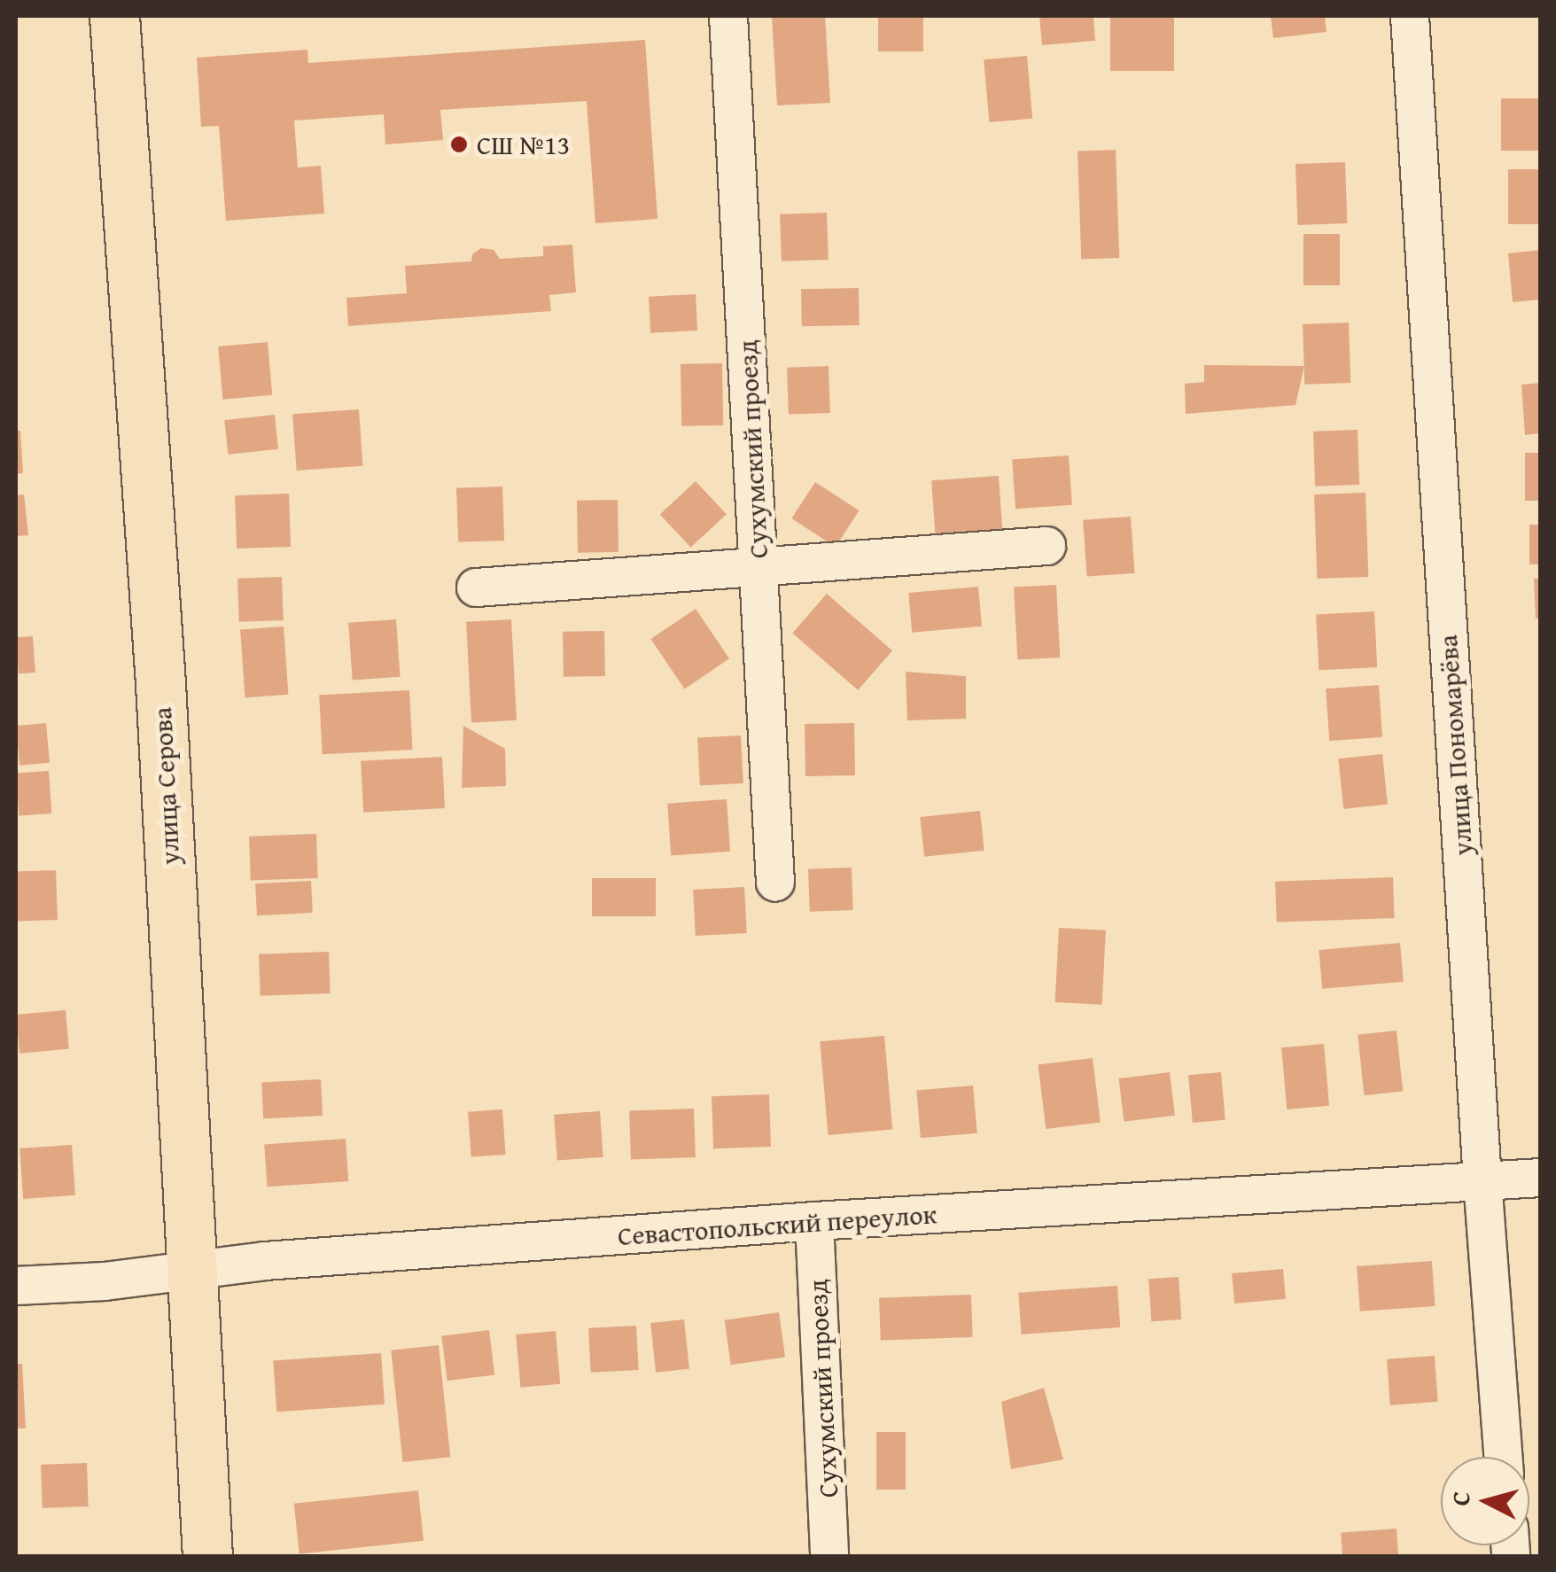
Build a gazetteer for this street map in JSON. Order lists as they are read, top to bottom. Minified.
{"streets":{"main road":["улица Серова"],"street":["Сухумский проезд","улица Пономарёва","Севастопольский переулок"]},"crossings":[["Сухумский проезд","Севастопольский переулок"],["улица Пономарёва","Севастопольский переулок"],["улица Серова","Севастопольский переулок"]],"places":["СШ №13"],"north":"left"}
